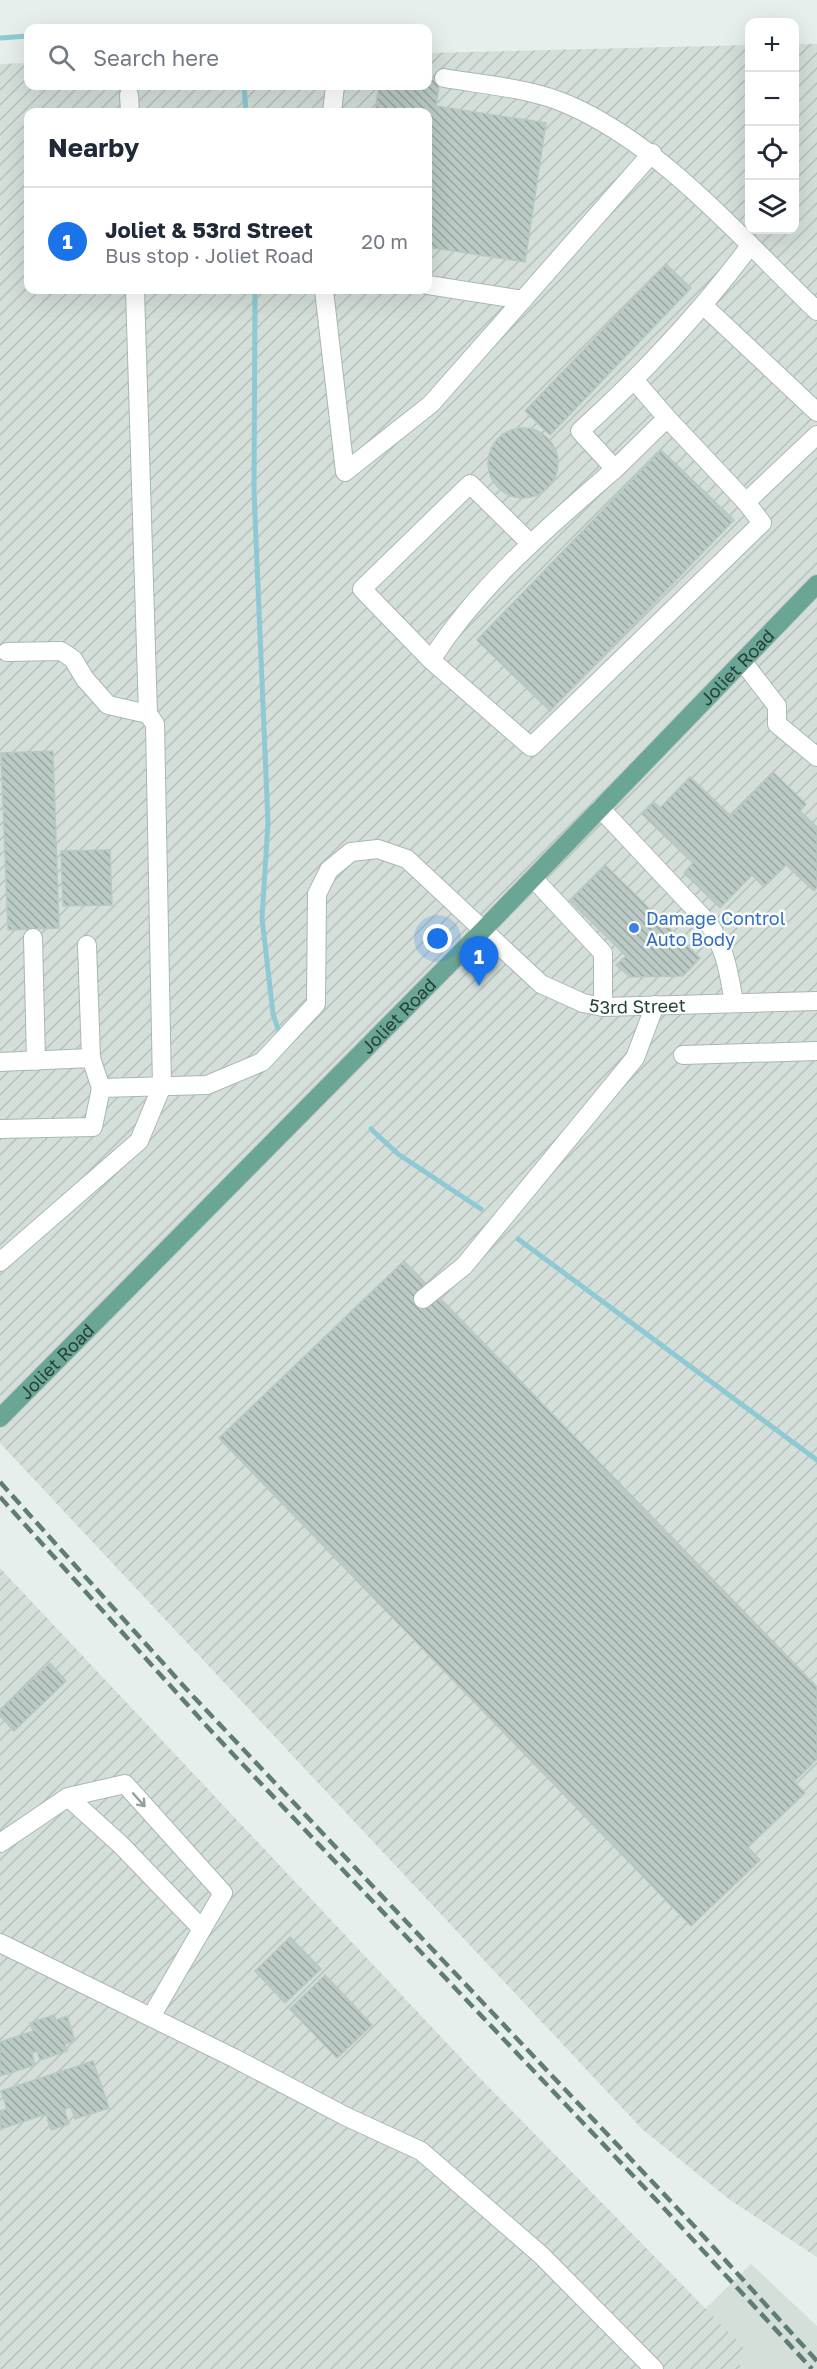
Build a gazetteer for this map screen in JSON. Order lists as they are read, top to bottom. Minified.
{"streets":{"main road":["Joliet Road"],"street":["53rd Street"]},"crossings":[["Joliet Road","53rd Street"]],"places":["Damage Control Auto Body"],"page":{"map_buttons":["+","−"],"search":"Search here","heading":"Nearby","list":[{"mark":"1","name":"Joliet & 53rd Street","note":"Bus stop · Joliet Road","value":"20 m"}],"pins":"1"}}
